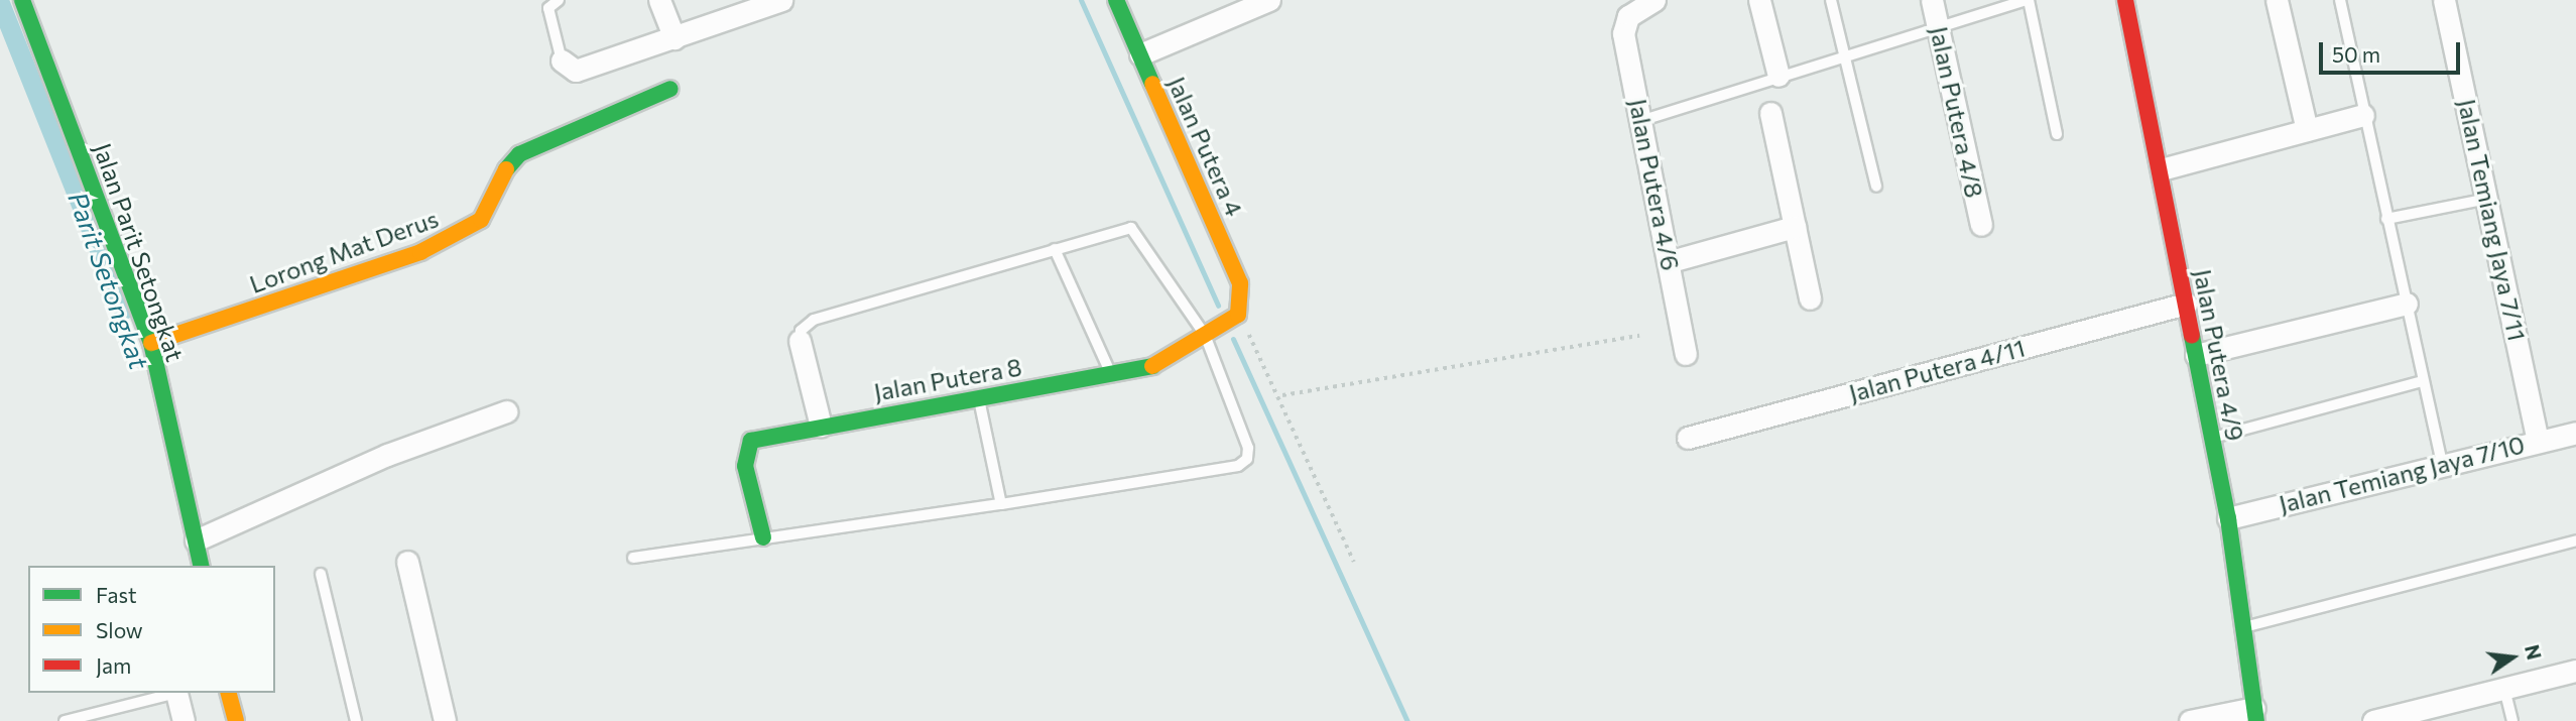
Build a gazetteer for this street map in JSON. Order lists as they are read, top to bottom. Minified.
{"streets":{"street":["Jalan Putera 4/8","Jalan Putera 4","Jalan Putera 4/6","Jalan Temiang Jaya 7/11","Lorong Mat Derus","Jalan Parit Setongkat","Jalan Putera 4/9","Jalan Putera 4/11","Jalan Putera 8","Jalan Temiang Jaya 7/10"]},"crossings":[["Jalan Putera 4","Jalan Putera 8"],["Jalan Temiang Jaya 7/11","Jalan Temiang Jaya 7/10"],["Lorong Mat Derus","Jalan Parit Setongkat"],["Jalan Putera 4/9","Jalan Putera 4/11"],["Jalan Putera 4/9","Jalan Temiang Jaya 7/10"]],"water":["Parit Setongkat"],"legend":["Fast","Slow","Jam"],"scale_bar":"50 m","north":"right"}
